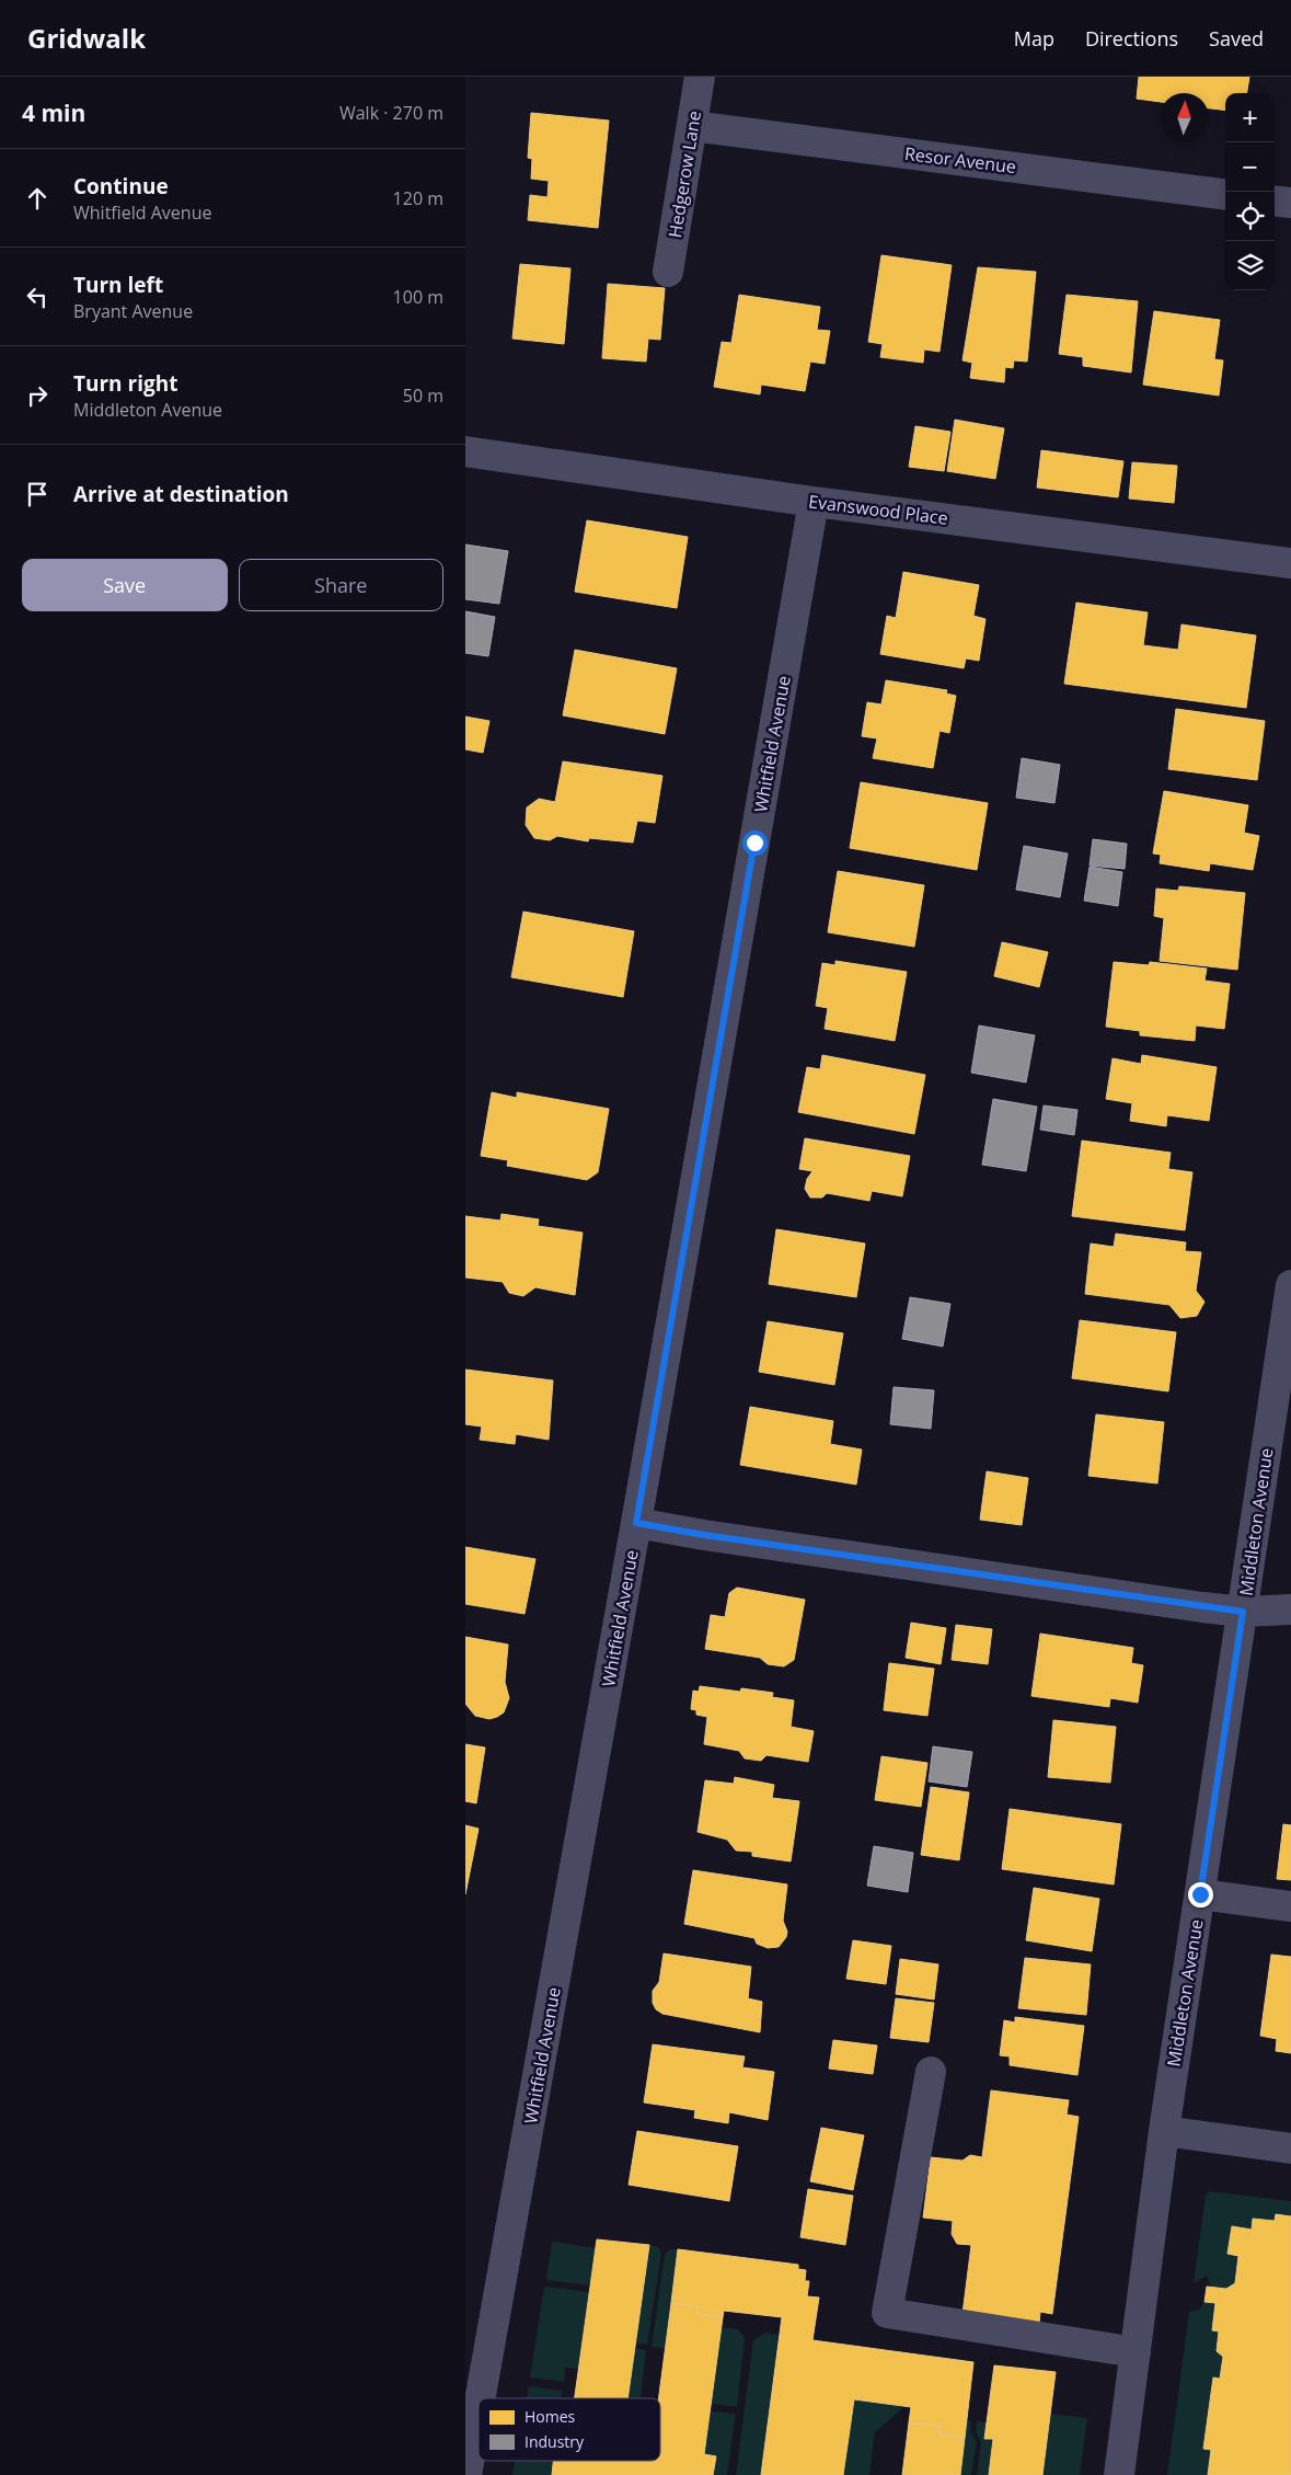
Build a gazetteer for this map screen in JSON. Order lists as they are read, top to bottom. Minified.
{"streets":{"street":["Resor Avenue","Hedgerow Lane","Evanswood Place","Whitfield Avenue","Middleton Avenue"]},"crossings":[["Resor Avenue","Hedgerow Lane"],["Evanswood Place","Whitfield Avenue"]],"legend":["Homes","Industry"],"north":"top","page":{"header":"Gridwalk","nav":["Map","Directions","Saved"],"heading":["4 min","Walk · 270 m"],"map_buttons":["+","−"],"list":[["Continue","Whitfield Avenue","120 m"],["Turn left","Bryant Avenue","100 m"],["Turn right","Middleton Avenue","50 m"],"Arrive at destination"],"buttons":["Save","Share"]}}
